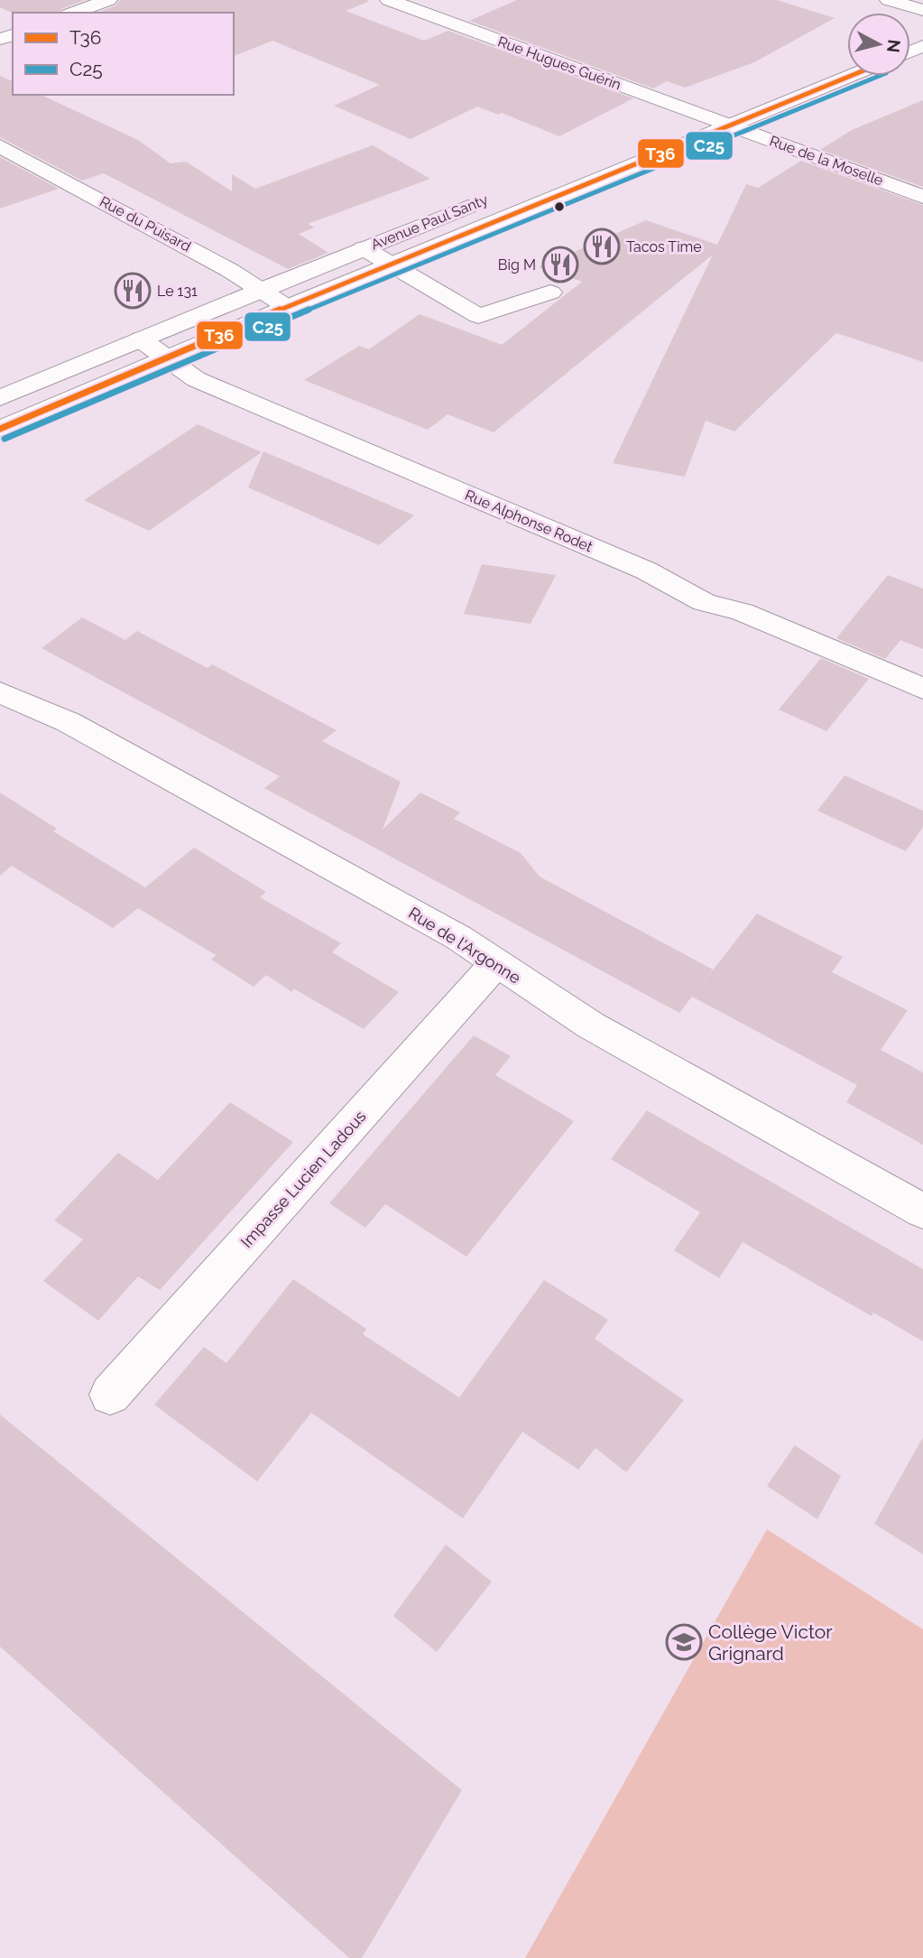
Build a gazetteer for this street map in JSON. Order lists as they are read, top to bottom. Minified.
{"streets":{"street":["Rue Hugues Guérin","Rue de la Moselle","Avenue Paul Santy","Rue du Puisard","Rue Alphonse Rodet","Rue de l'Argonne","Impasse Lucien Ladous"]},"crossings":[["Rue Hugues Guérin","Rue de la Moselle"],["Rue Hugues Guérin","Avenue Paul Santy"],["Rue de la Moselle","Avenue Paul Santy"],["Avenue Paul Santy","Rue du Puisard"],["Avenue Paul Santy","Rue Alphonse Rodet"],["Rue de l'Argonne","Impasse Lucien Ladous"]],"places":{"restaurant":["Tacos Time","Big M","Le 131"],"school or university":["Collège Victor Grignard"]},"lines":["transit line T36","transit line C25"],"legend":["T36","C25"],"north":"right"}
